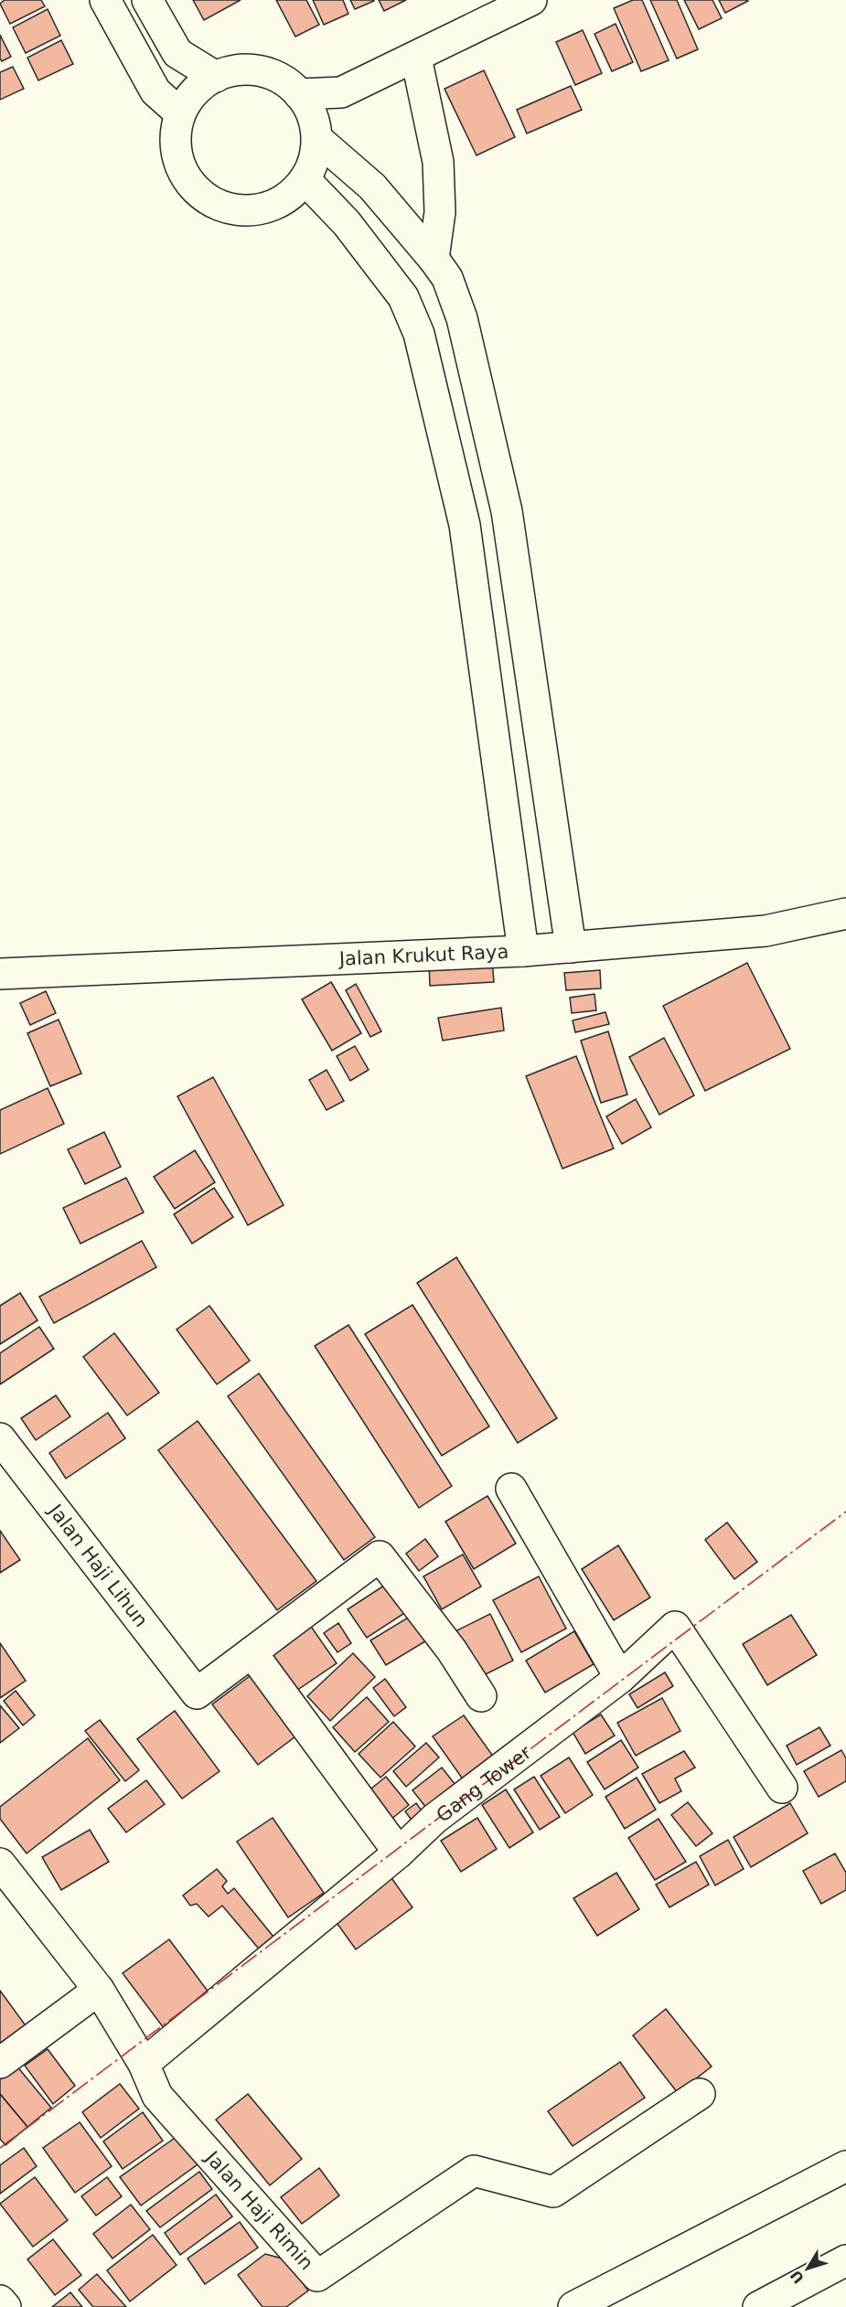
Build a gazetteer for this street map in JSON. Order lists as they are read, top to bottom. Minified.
{"streets":{"main road":["Jalan Krukut Raya","Jalan Haji Lihun","Gang Tower","Jalan Haji Rimin"]},"crossings":[["Gang Tower","Jalan Haji Rimin"]],"north":"bottom left"}
